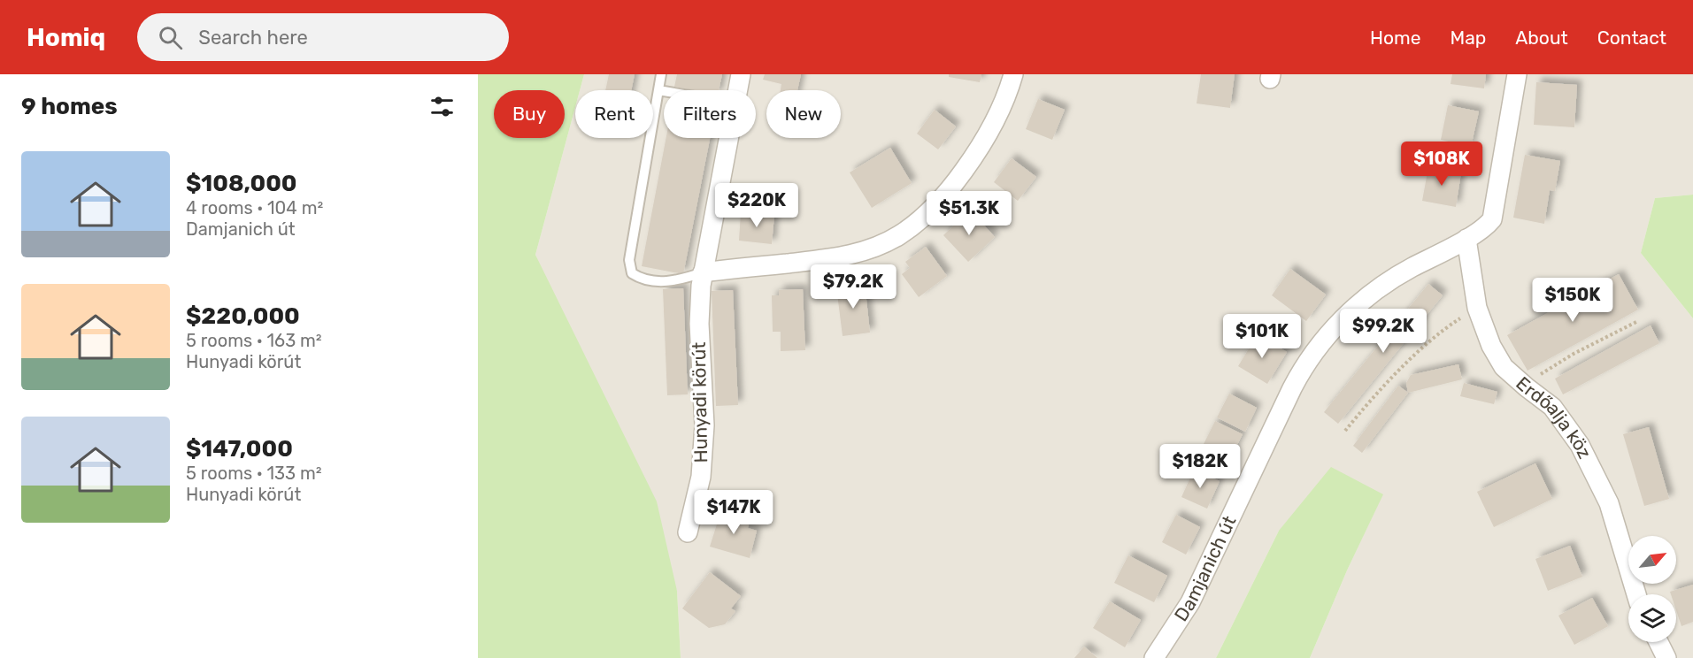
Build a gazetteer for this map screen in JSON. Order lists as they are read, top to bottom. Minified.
{"streets":{"street":["Hunyadi körút","Erdőalja köz","Damjanich út"]},"crossings":[["Erdőalja köz","Damjanich út"]],"north":"top right","page":{"header":"Homiq","search":"Search here","nav":["Home","Map","About","Contact"],"heading":"9 homes","chip":["Buy","Rent","Filters","New"],"list":[{"name":"$108,000","note":"4 rooms · 104 m² · Damjanich út"},{"name":"$220,000","note":"5 rooms · 163 m² · Hunyadi körút"},{"name":"$147,000","note":"5 rooms · 133 m² · Hunyadi körút"}],"price":["$108K","$220K","$51.3K","$79.2K","$150K","$99.2K","$101K","$182K","$147K"]}}
